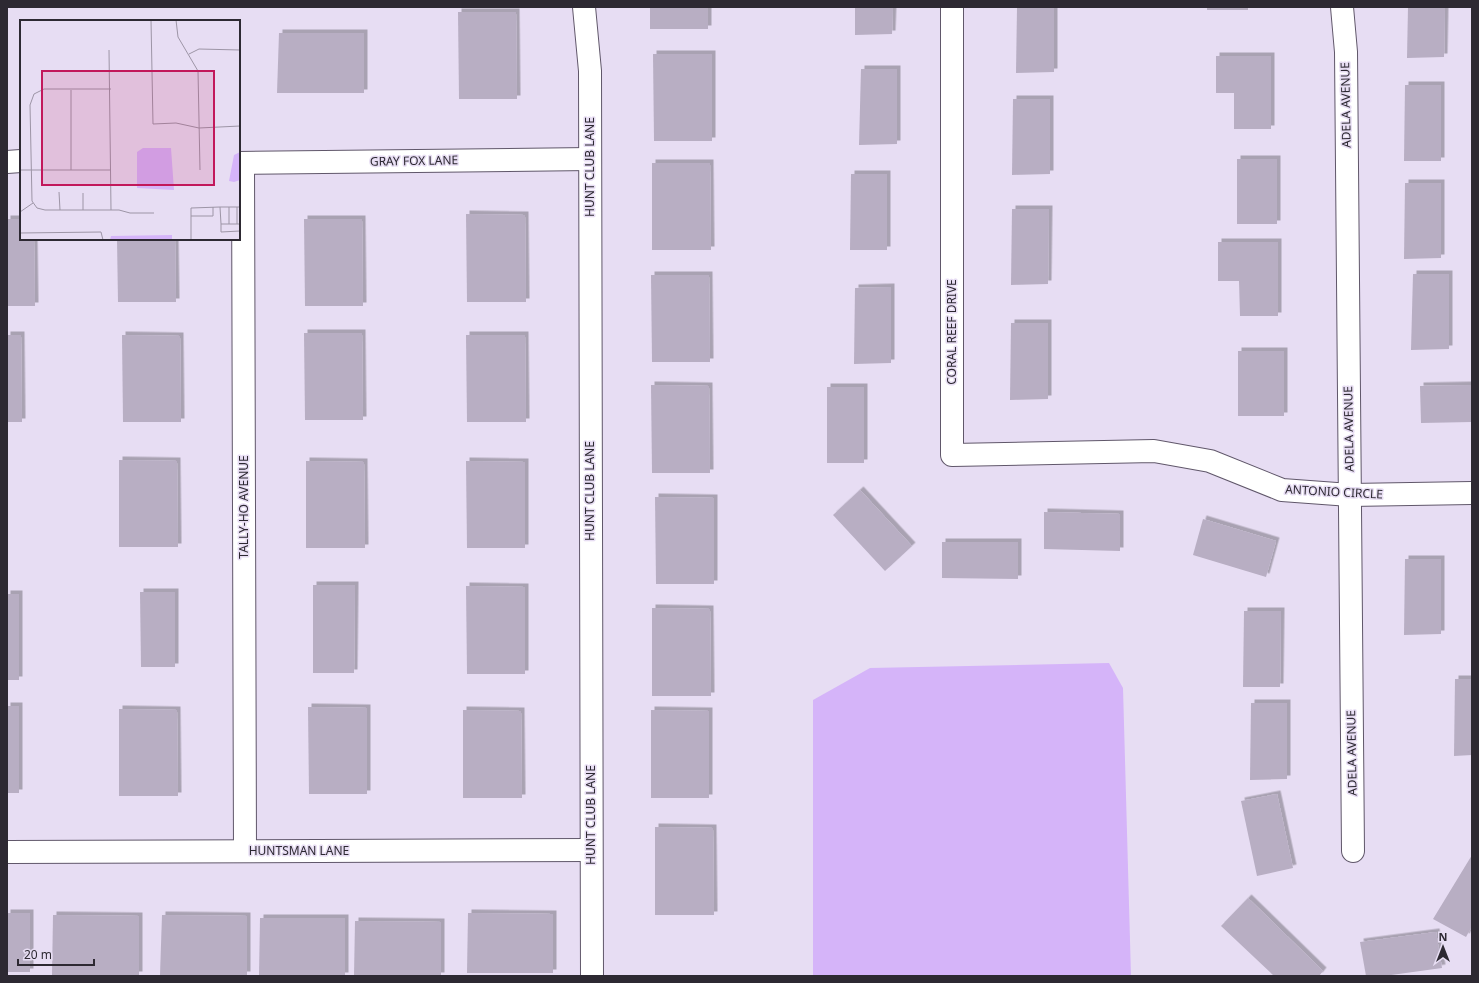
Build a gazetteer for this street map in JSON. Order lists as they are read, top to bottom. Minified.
{"streets":{"street":["ADELA AVENUE","GRAY FOX LANE","HUNT CLUB LANE","CORAL REEF DRIVE","ANTONIO CIRCLE","TALLY-HO AVENUE","HUNTSMAN LANE"]},"crossings":[["ADELA AVENUE","ANTONIO CIRCLE"],["GRAY FOX LANE","HUNT CLUB LANE"],["GRAY FOX LANE","TALLY-HO AVENUE"],["HUNT CLUB LANE","HUNTSMAN LANE"],["CORAL REEF DRIVE","ANTONIO CIRCLE"],["TALLY-HO AVENUE","HUNTSMAN LANE"]],"scale_bar":"20 m","north":"top"}
